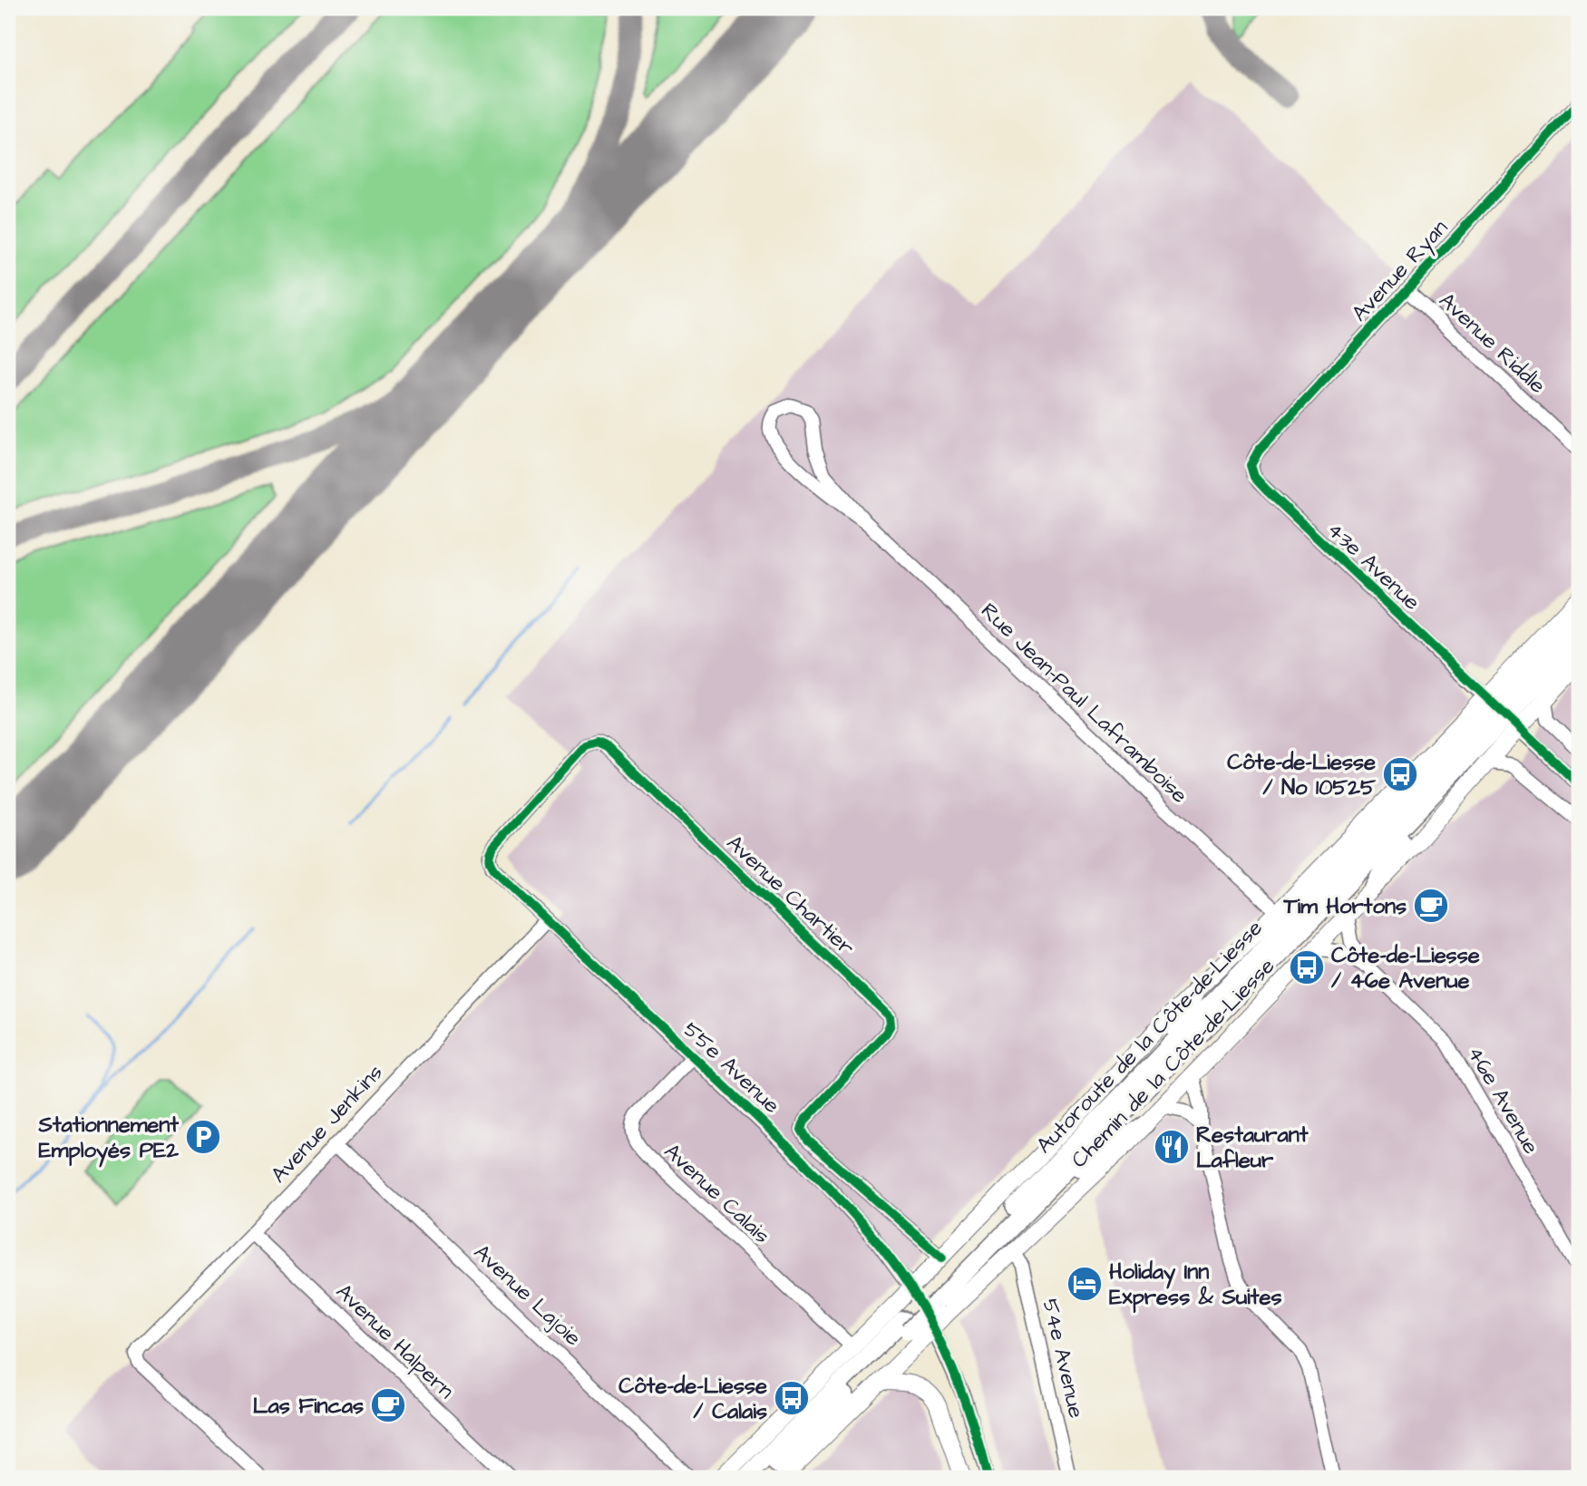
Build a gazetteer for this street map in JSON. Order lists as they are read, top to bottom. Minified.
{"streets":{"highway":["Autoroute de la Côte-de-Liesse"],"main road":["Chemin de la Côte-de-Liesse"],"street":["Avenue Ryan","Avenue Riddle","43e Avenue","Rue Jean-Paul Laframboise","Avenue Chartier","55e Avenue","46e Avenue","Avenue Jenkins","Avenue Calais","Avenue Lajoie","Avenue Halpern","54e Avenue"]},"crossings":[["Avenue Ryan","Avenue Riddle"],["Avenue Ryan","43e Avenue"],["Rue Jean-Paul Laframboise","Chemin de la Côte-de-Liesse"],["Avenue Chartier","Chemin de la Côte-de-Liesse"],["Avenue Chartier","55e Avenue"],["Avenue Chartier","Avenue Jenkins"],["Autoroute de la Côte-de-Liesse","Chemin de la Côte-de-Liesse"],["Chemin de la Côte-de-Liesse","46e Avenue"],["Chemin de la Côte-de-Liesse","Avenue Calais"],["Chemin de la Côte-de-Liesse","54e Avenue"],["55e Avenue","Avenue Jenkins"],["55e Avenue","Avenue Calais"],["Avenue Jenkins","Avenue Lajoie"],["Avenue Jenkins","Avenue Halpern"]],"places":{"bus stop":["Côte-de-Liesse / No 10525","Côte-de-Liesse / 46e Avenue","Côte-de-Liesse / Calais"],"cafe":["Tim Hortons","Las Fincas"],"parking":["Stationnement Employés PE2"],"restaurant":["Restaurant Lafleur"],"hotel":["Holiday Inn Express & Suites"]}}
